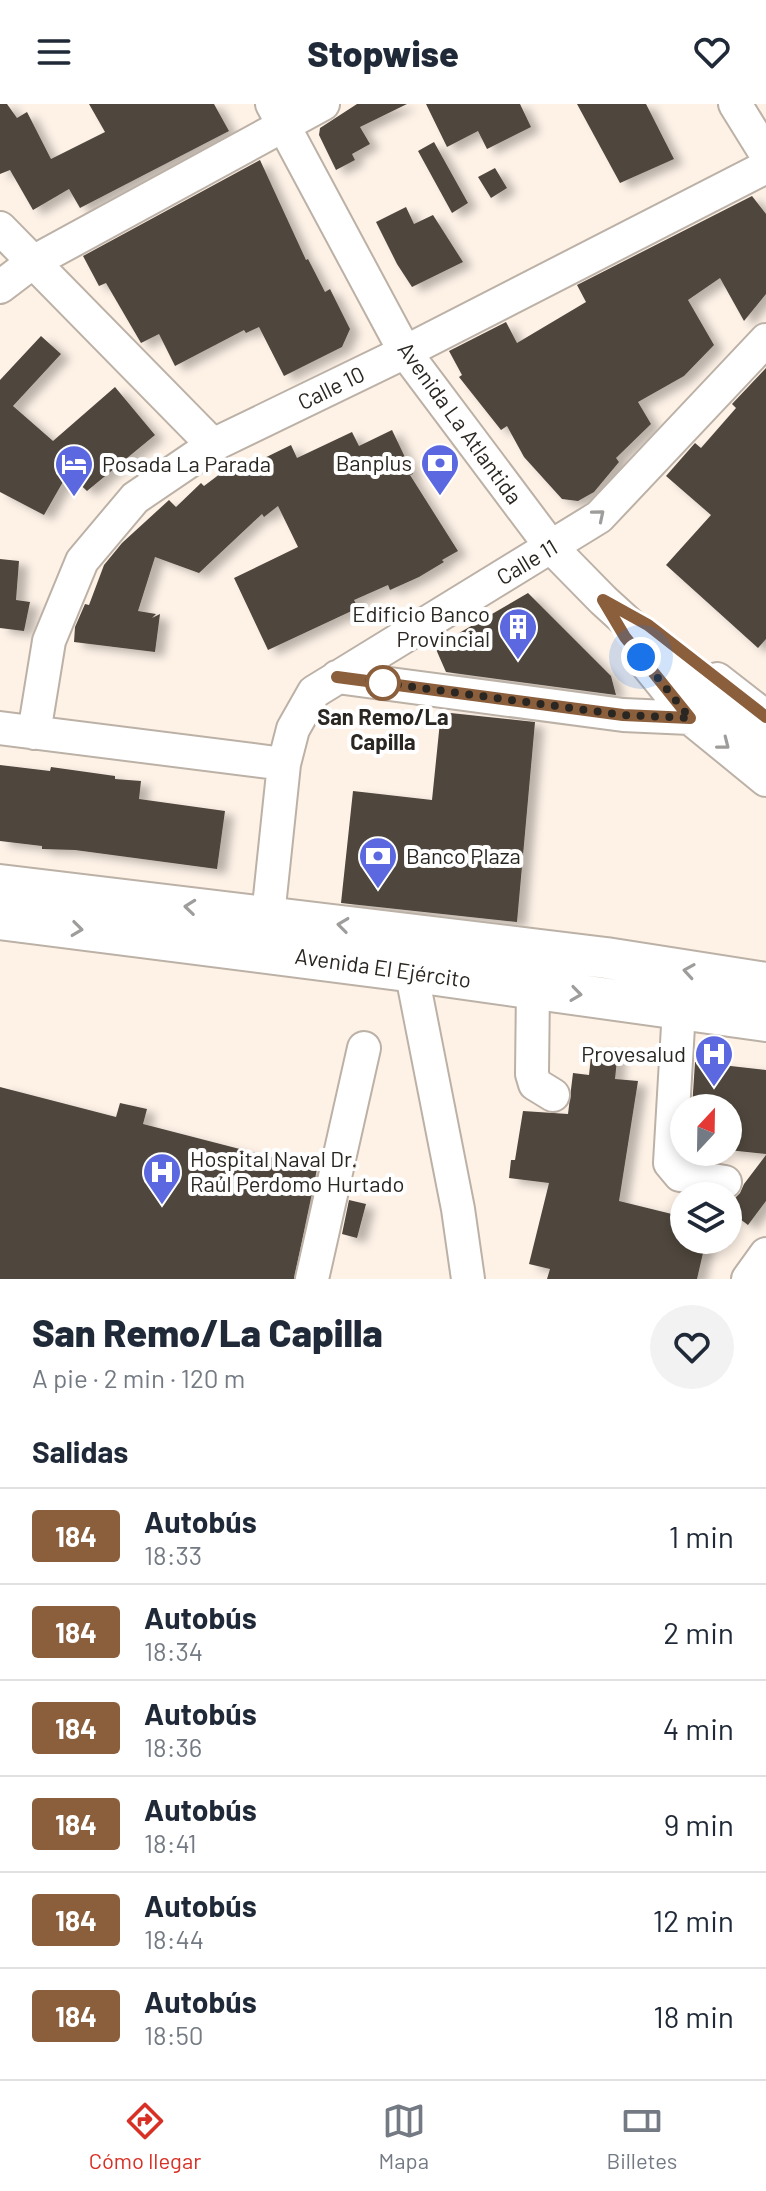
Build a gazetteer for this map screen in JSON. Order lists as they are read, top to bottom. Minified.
{"streets":{"main road":["Avenida El Ejército"],"street":["Calle 10","Avenida La Atlantida","Calle 11"]},"crossings":[["Calle 10","Avenida La Atlantida"],["Avenida La Atlantida","Calle 11"],["Calle 11","Avenida El Ejército"]],"one_way":["Calle 11"],"places":{"bank":["Banplus","Banco Plaza"],"hotel":["Posada La Parada"],"building":["Edificio Banco Provincial"],"other":["San Remo/La Capilla"],"hospital":["Provesalud","Hospital Naval Dr. Raúl Perdomo Hurtado"]},"lines":["bus line 184"],"north":"top","page":{"header":"Stopwise","heading":[["San Remo/La Capilla","A pie · 2 min · 120 m"],"Salidas"],"list":[{"mark":"184","name":"Autobús","note":"18:33","value":"1 min"},{"mark":"184","name":"Autobús","note":"18:34","value":"2 min"},{"mark":"184","name":"Autobús","note":"18:36","value":"4 min"},{"mark":"184","name":"Autobús","note":"18:41","value":"9 min"},{"mark":"184","name":"Autobús","note":"18:44","value":"12 min"},{"mark":"184","name":"Autobús","note":"18:50","value":"18 min"}],"tabs":["Cómo llegar","Mapa","Billetes"]}}
